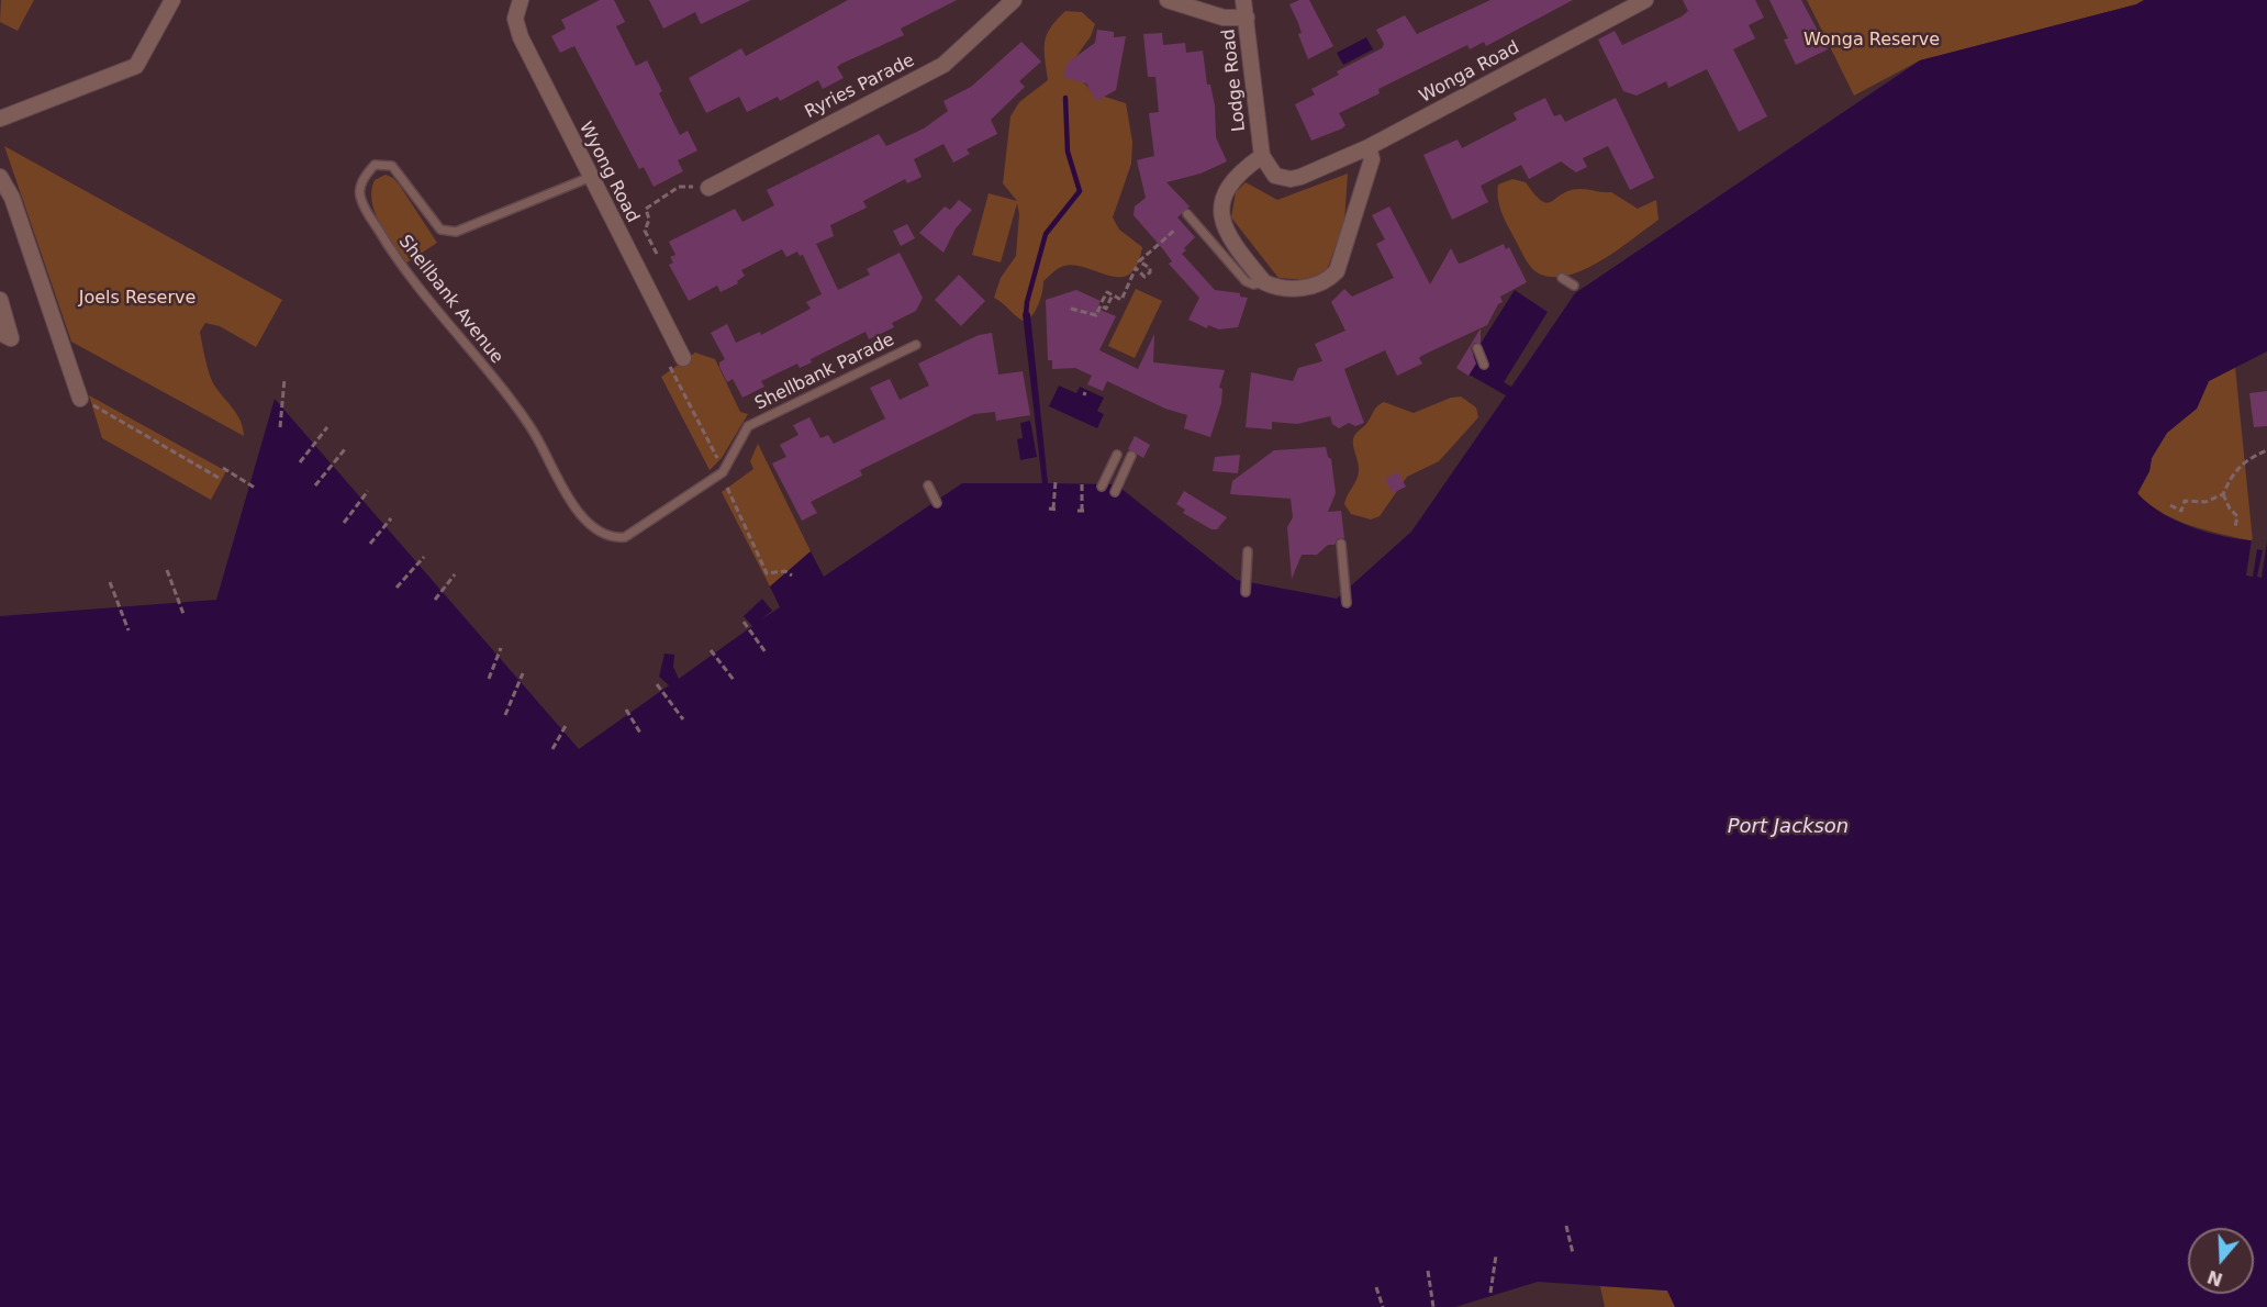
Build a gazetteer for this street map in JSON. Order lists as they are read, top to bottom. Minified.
{"streets":{"street":["Wonga Road","Lodge Road","Ryries Parade","Wyong Road"],"lane":["Shellbank Avenue","Shellbank Parade"]},"crossings":[["Wonga Road","Lodge Road"],["Wyong Road","Shellbank Avenue"],["Shellbank Avenue","Shellbank Parade"]],"water":["Port Jackson"],"parks":["Wonga Reserve","Joels Reserve"],"north":"bottom"}
